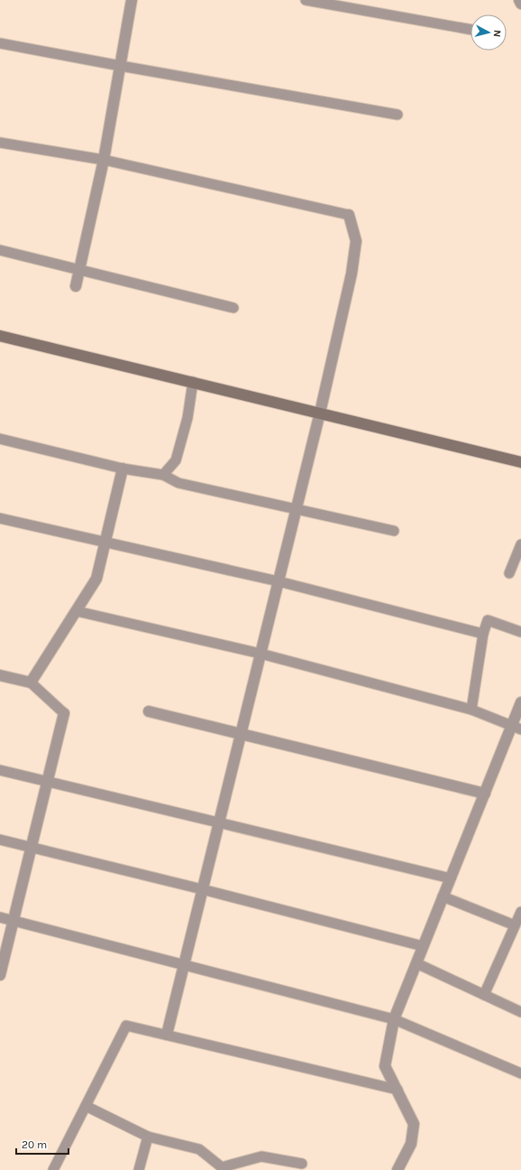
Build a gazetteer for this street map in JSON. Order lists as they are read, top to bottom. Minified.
{"scale_bar":"20 m","north":"right"}
